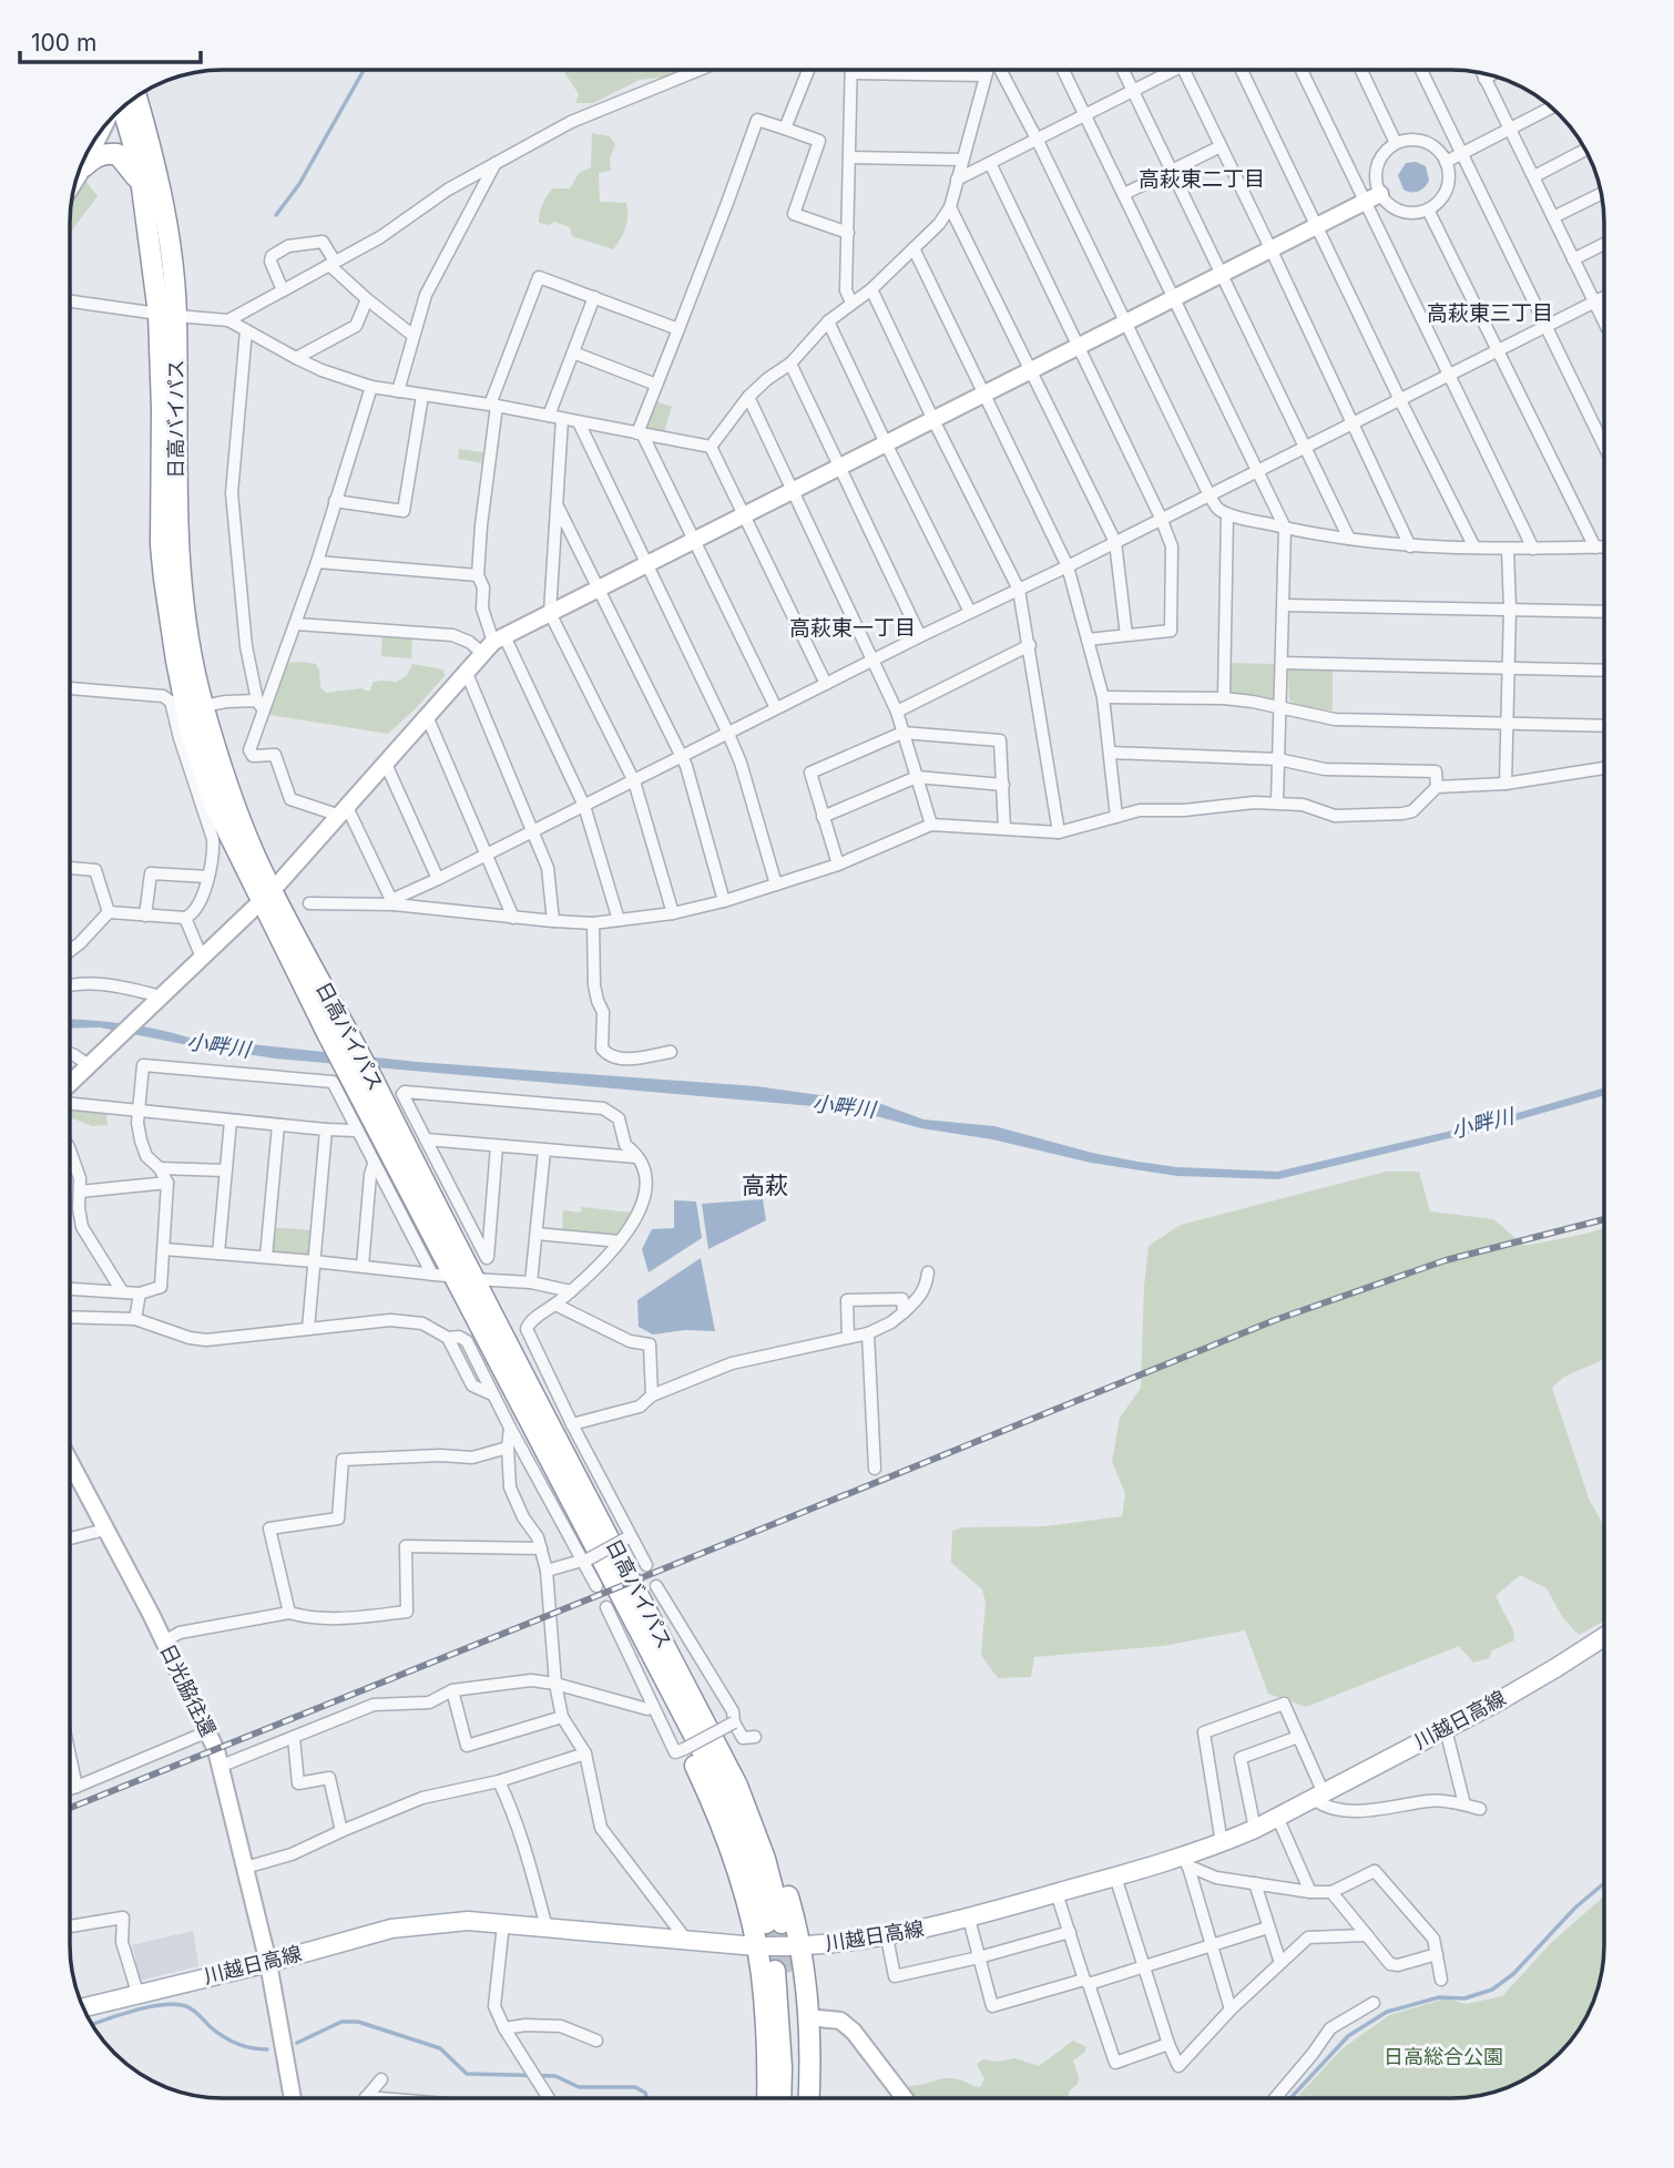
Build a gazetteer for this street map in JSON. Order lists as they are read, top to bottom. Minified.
{"streets":{"highway":["日高バイパス"],"main road":["川越日高線"],"street":["日光脇往還"]},"crossings":[["日光脇往還","川越日高線"]],"districts":["高萩東二丁目","高萩東三丁目","高萩東一丁目","高萩"],"water":["小畔川"],"parks":["日高総合公園"],"scale_bar":"100 m"}
